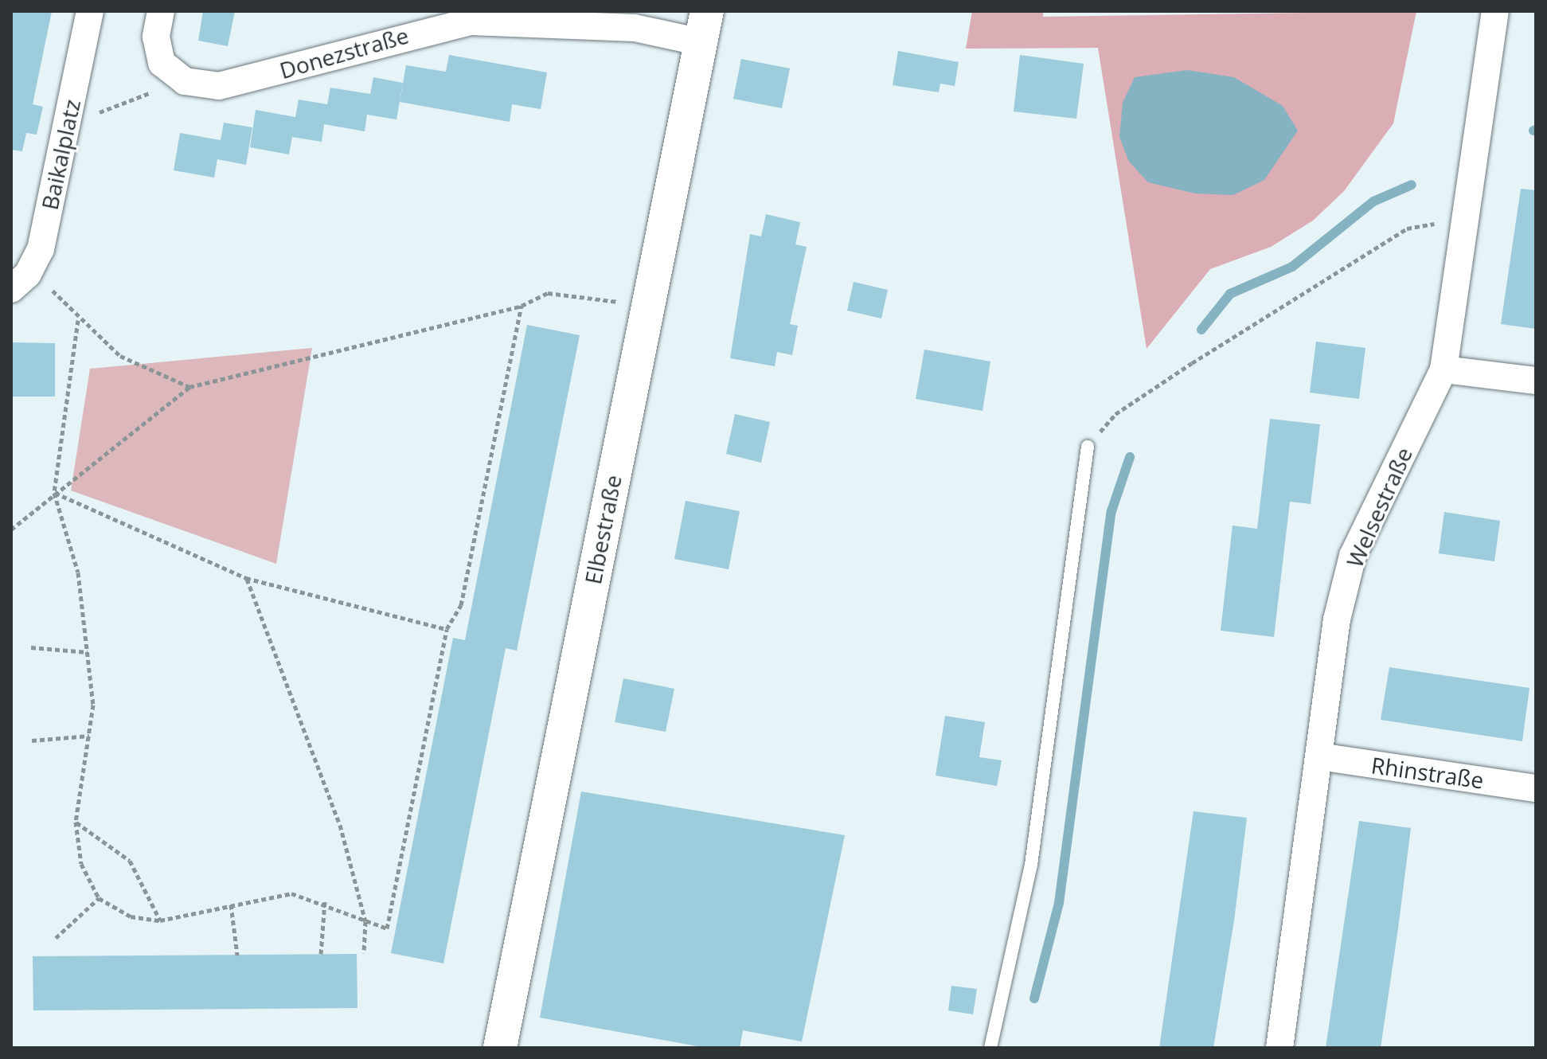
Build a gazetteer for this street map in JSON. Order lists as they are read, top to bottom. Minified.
{"streets":{"street":["Donezstraße","Baikalplatz","Welsestraße","Elbestraße","Rhinstraße"]},"crossings":[["Donezstraße","Elbestraße"],["Welsestraße","Rhinstraße"]]}
